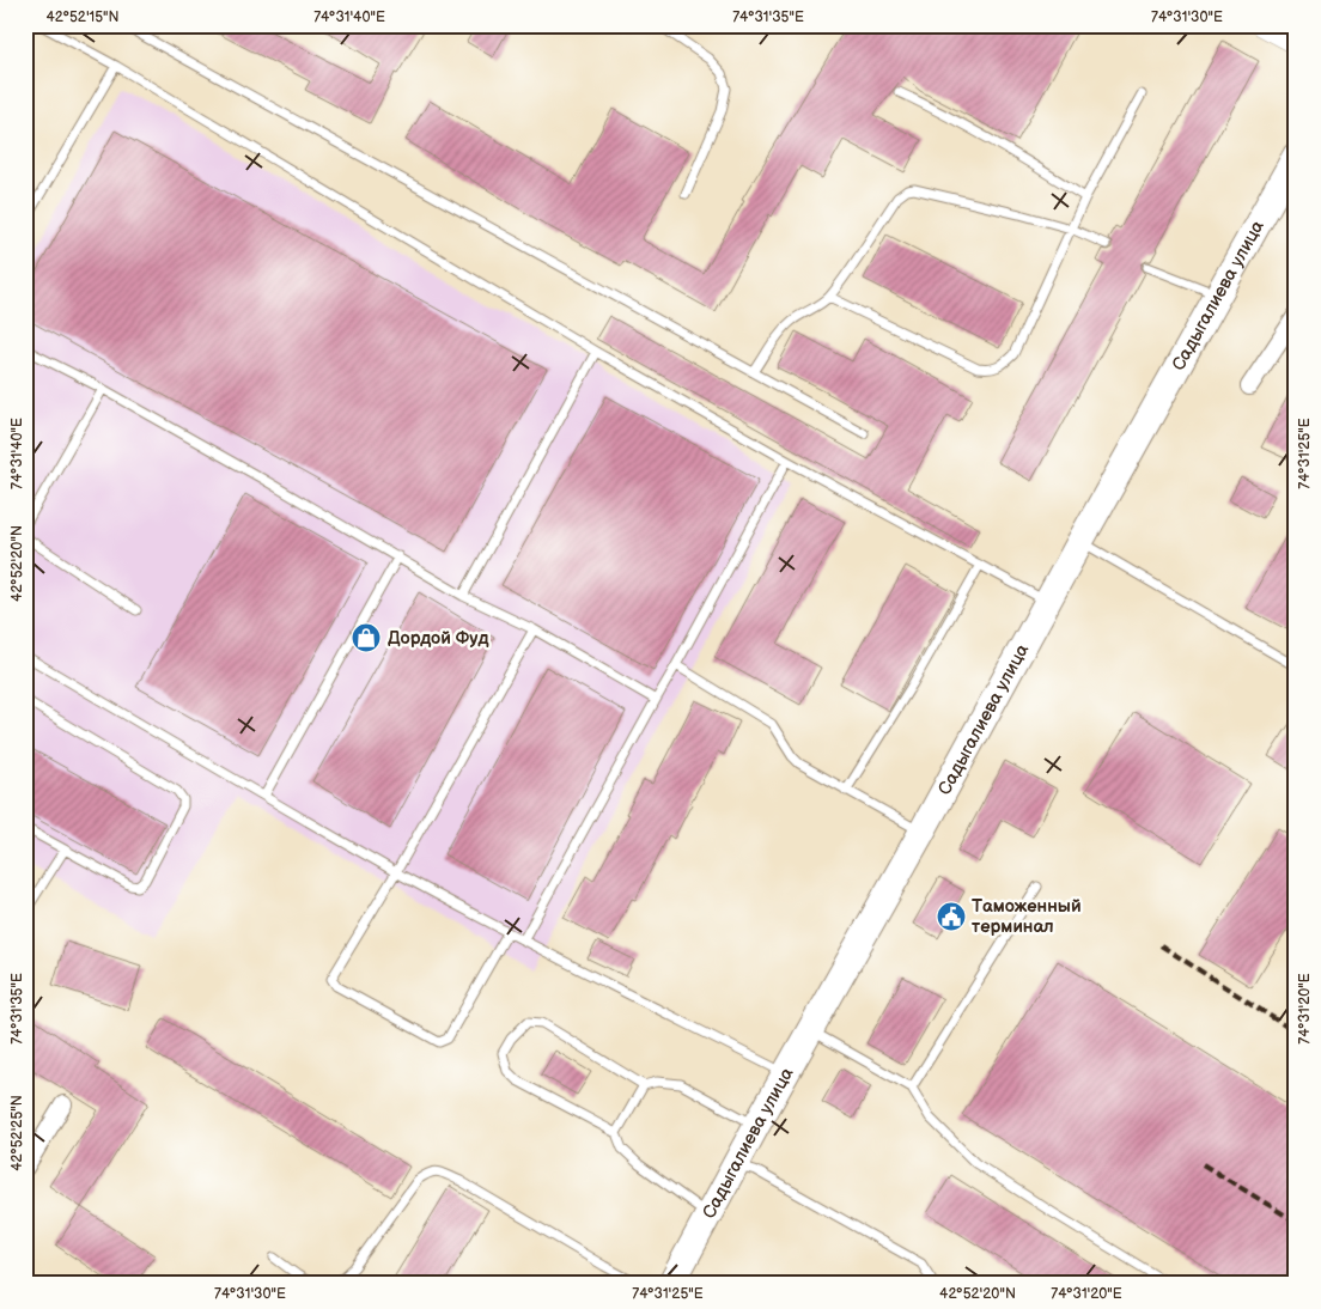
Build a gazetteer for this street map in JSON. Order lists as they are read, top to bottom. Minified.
{"streets":{"main road":["Садыгалиева улица"]},"places":{"shop":["Дордой Фуд"],"public building":["Таможенный терминал"]},"coordinates":["42°52'15\"N","74°31'40\"E","74°31'35\"E","74°31'30\"E","74°31'25\"E","42°52'20\"N","74°31'20\"E","42°52'25\"N"]}
